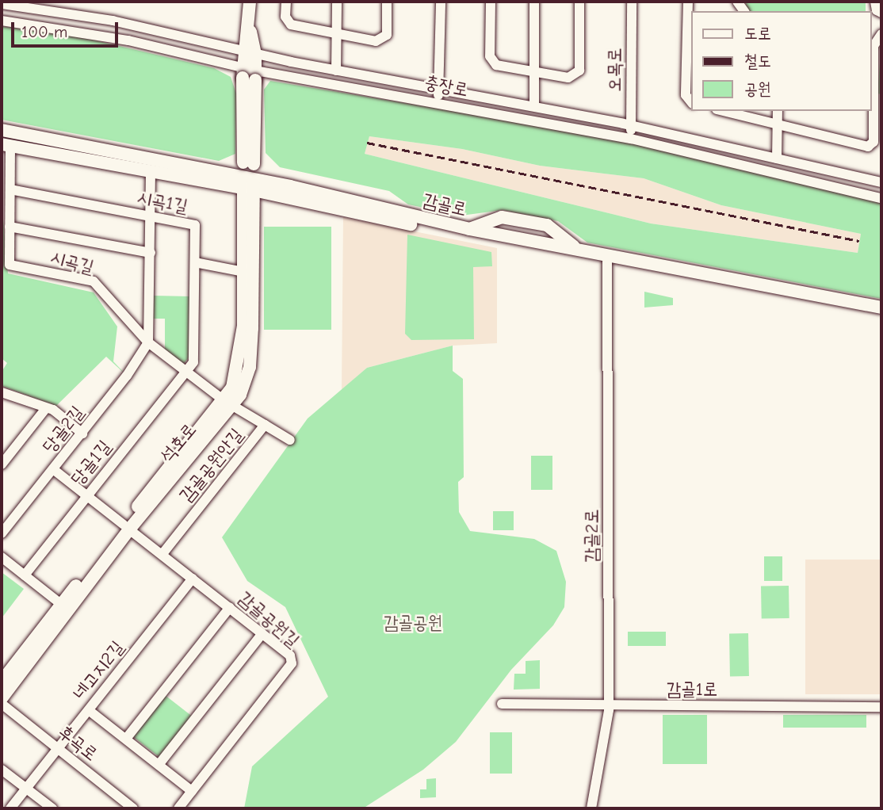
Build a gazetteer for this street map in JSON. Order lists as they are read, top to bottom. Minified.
{"streets":{"main road":["감골로","석호로"],"street":["오목로","충장로","시곡1길","시곡길","당골2길","당골1길","감골공원안길","감골2로","감골공원길","네고지2길","감골1로","후곡로"]},"crossings":[["오목로","충장로"],["충장로","석호로"],["시곡1길","시곡길"],["시곡1길","당골1길"],["감골로","시곡길"],["감골로","석호로"],["감골로","감골2로"],["시곡길","당골2길"],["시곡길","석호로"],["시곡길","당골1길"],["시곡길","감골공원안길"],["당골2길","감골공원길"],["석호로","감골공원안길"],["석호로","감골공원길"],["당골1길","감골공원길"],["감골공원안길","감골공원길"],["감골2로","감골1로"],["감골공원길","네고지2길"],["네고지2길","후곡로"]],"parks":["감골공원"],"legend":["도로","철도","공원"],"scale_bar":"100 m"}
